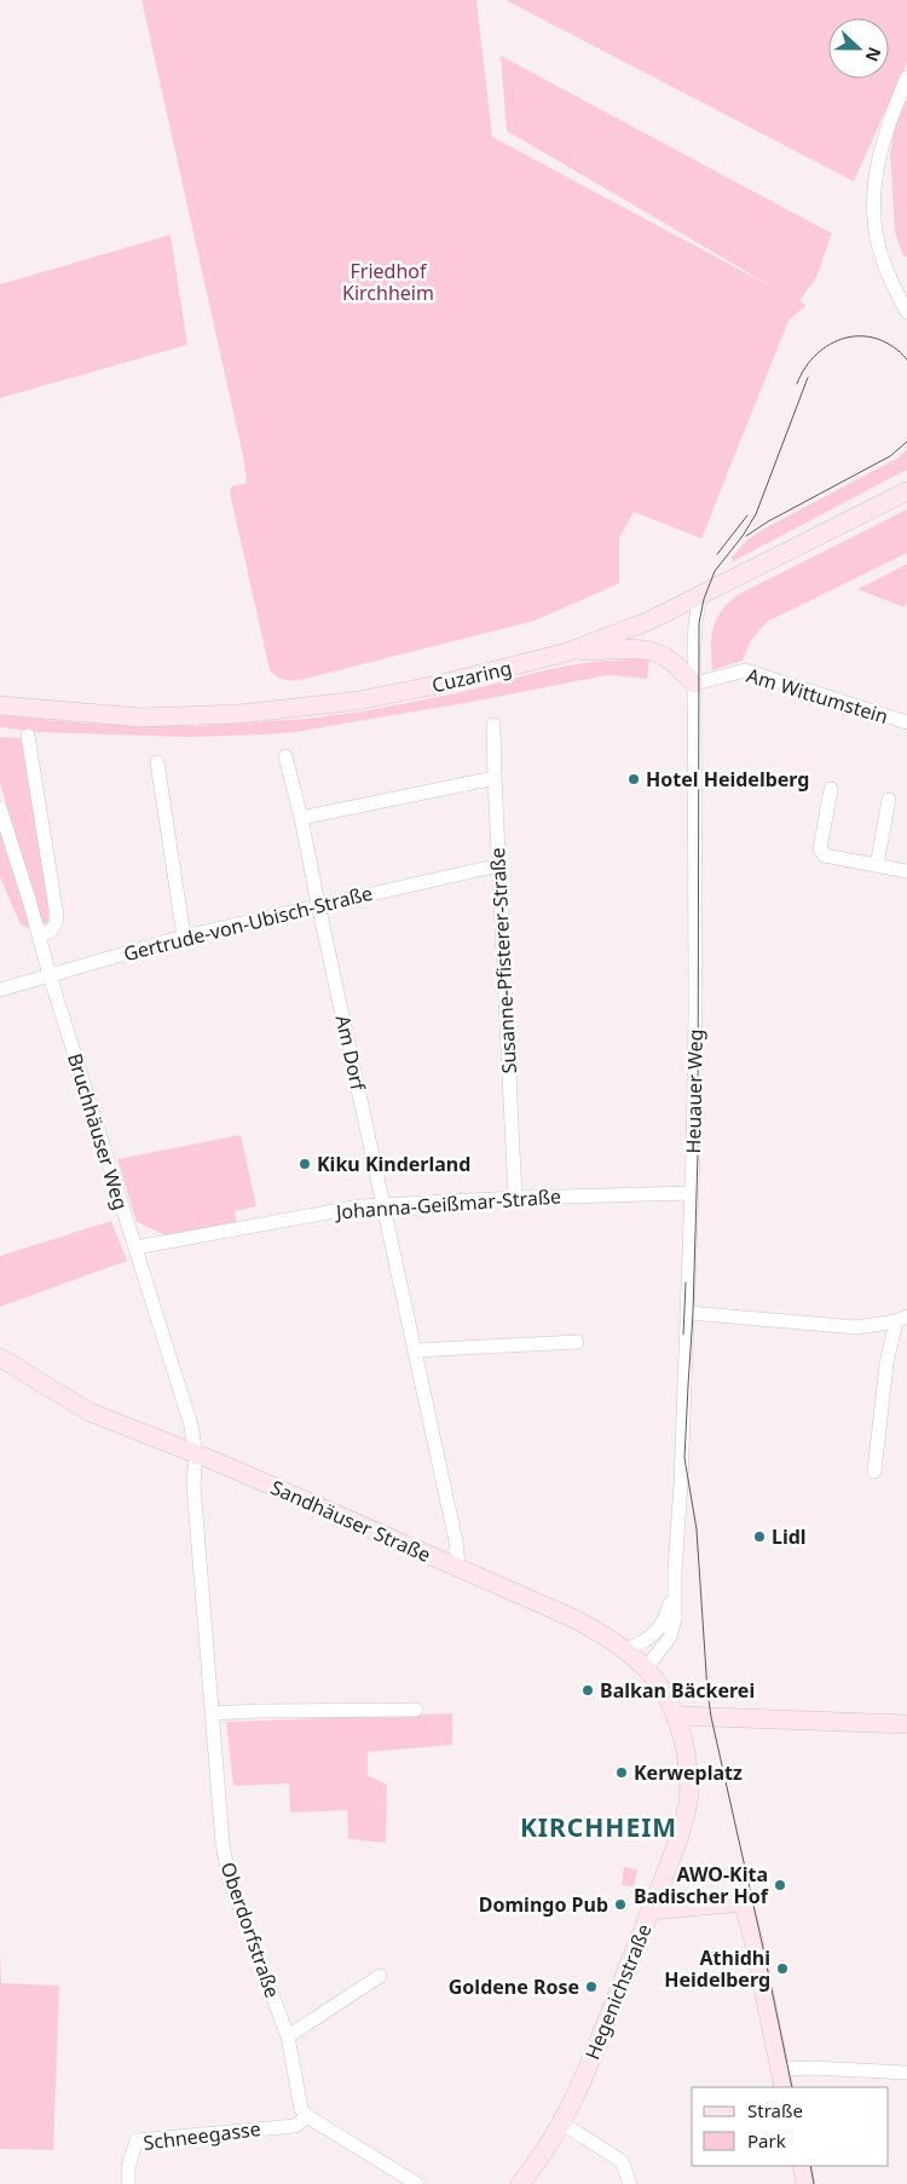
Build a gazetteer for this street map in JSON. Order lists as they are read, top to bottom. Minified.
{"streets":{"street":["Cuzaring","Am Wittumstein","Gertrude-von-Ubisch-Straße","Susanne-Pfisterer-Straße","Am Dorf","Heuauer Weg","Bruchhäuser Weg","Johanna-Geißmar-Straße","Sandhäuser Straße","Oberdorfstraße","Hegenichstraße","Schneegasse"]},"crossings":[["Cuzaring","Heuauer Weg"],["Am Wittumstein","Heuauer Weg"],["Gertrude-von-Ubisch-Straße","Susanne-Pfisterer-Straße"],["Gertrude-von-Ubisch-Straße","Am Dorf"],["Gertrude-von-Ubisch-Straße","Bruchhäuser Weg"],["Susanne-Pfisterer-Straße","Johanna-Geißmar-Straße"],["Am Dorf","Johanna-Geißmar-Straße"],["Am Dorf","Sandhäuser Straße"],["Heuauer Weg","Johanna-Geißmar-Straße"],["Heuauer Weg","Sandhäuser Straße"],["Bruchhäuser Weg","Johanna-Geißmar-Straße"],["Bruchhäuser Weg","Sandhäuser Straße"],["Bruchhäuser Weg","Oberdorfstraße"],["Sandhäuser Straße","Oberdorfstraße"],["Sandhäuser Straße","Hegenichstraße"],["Oberdorfstraße","Schneegasse"]],"districts":["KIRCHHEIM"],"parks":["Friedhof Kirchheim"],"places":["Hotel Heidelberg","Kiku Kinderland","Lidl","Balkan Bäckerei","Kerweplatz","AWO-Kita Badischer Hof","Domingo Pub","Athidhi Heidelberg","Goldene Rose"],"legend":["Straße","Park"],"north":"right"}
